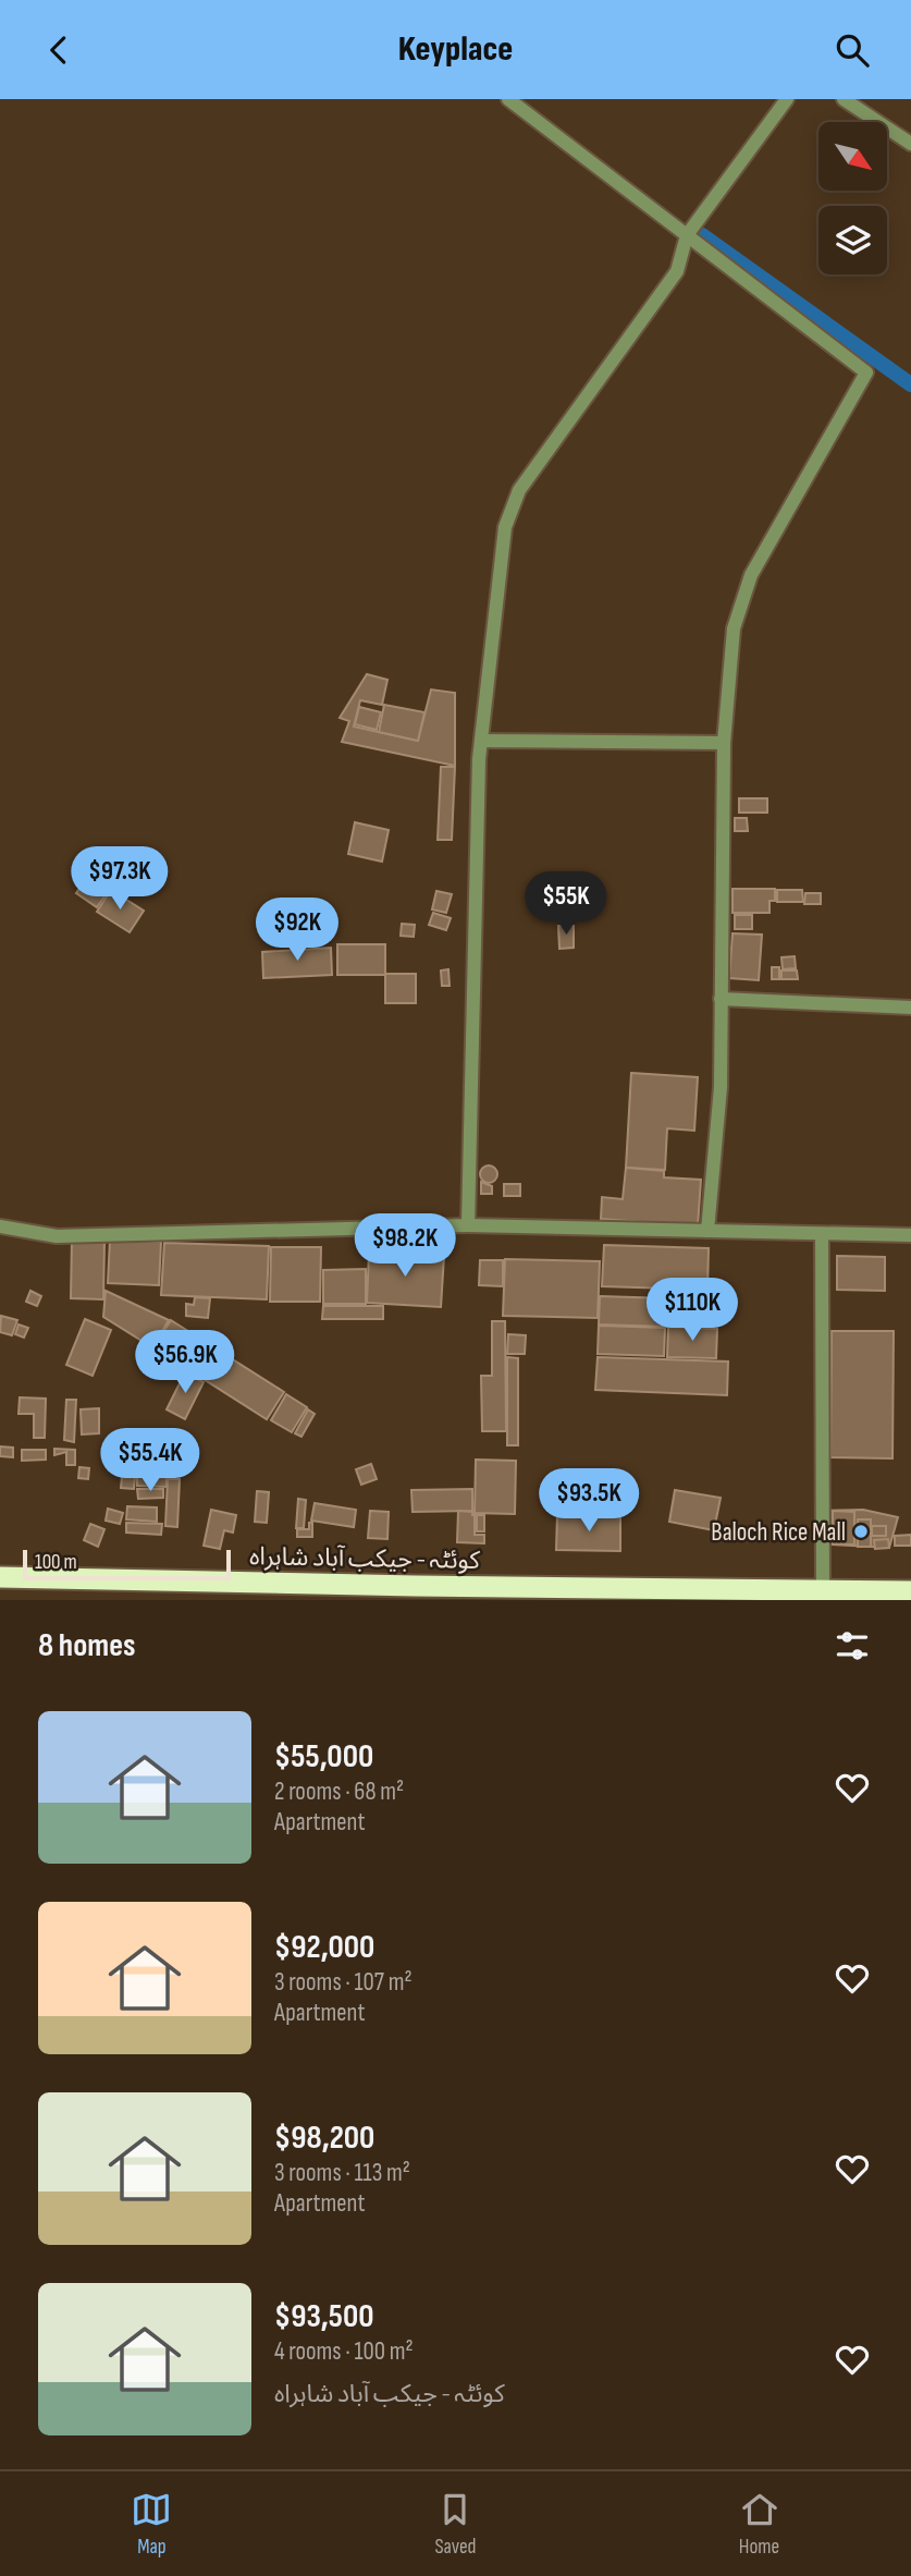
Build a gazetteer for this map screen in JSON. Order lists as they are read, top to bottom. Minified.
{"streets":{"highway":["کوئٹہ - جیکب آباد شاہراہ"]},"places":["Baloch Rice Mall"],"scale_bar":"100 m","north":"bottom right","page":{"header":"Keyplace","price":["$97.3K","$55K","$92K","$98.2K","$110K","$56.9K","$55.4K","$93.5K"],"scale":"100 m","heading":"8 homes","list":[{"name":"$55,000","note":"2 rooms · 68 m² · Apartment"},{"name":"$92,000","note":"3 rooms · 107 m² · Apartment"},{"name":"$98,200","note":"3 rooms · 113 m² · Apartment"},{"name":"$93,500","note":"4 rooms · 100 m² · کوئٹہ - جیکب آباد شاہراہ"}],"tabs":["Map","Saved","Home"]}}
